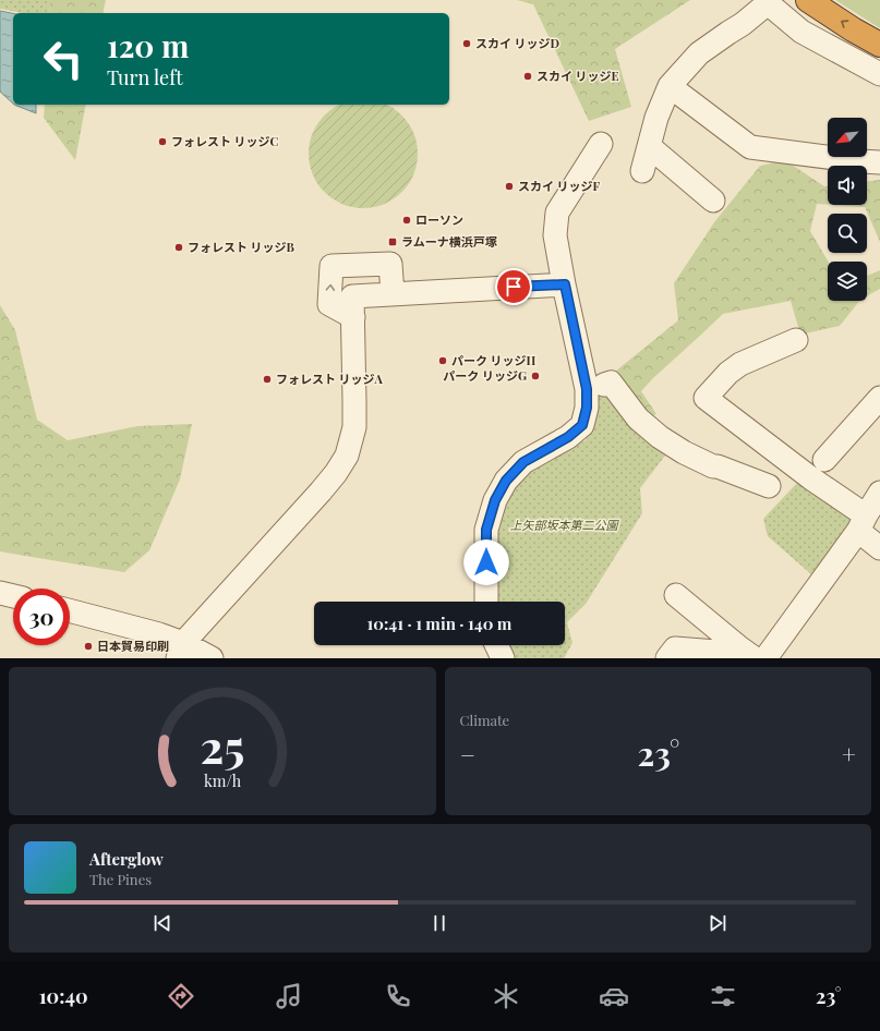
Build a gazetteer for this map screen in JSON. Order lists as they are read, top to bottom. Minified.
{"parks":["上矢部坂本第二公園"],"places":{"other":["スカイ リッジD","スカイ リッジE","フォレスト リッジC","スカイ リッジF","ローソン","フォレスト リッジB","パーク リッジH","パーク リッジG","フォレスト リッジA","日本貿易印刷"],"transit":["ラムーナ横浜戸塚"]},"north":"bottom left","page":{"turn":["120 m","Turn left"],"limit":"30","trip":"10:41 · 1 min · 140 m","tile":"Climate","heat":["−","23°","+"],"song":["Afterglow","The Pines"],"tabs":["10:40","23°"],"gauge":["25","km/h"]}}
